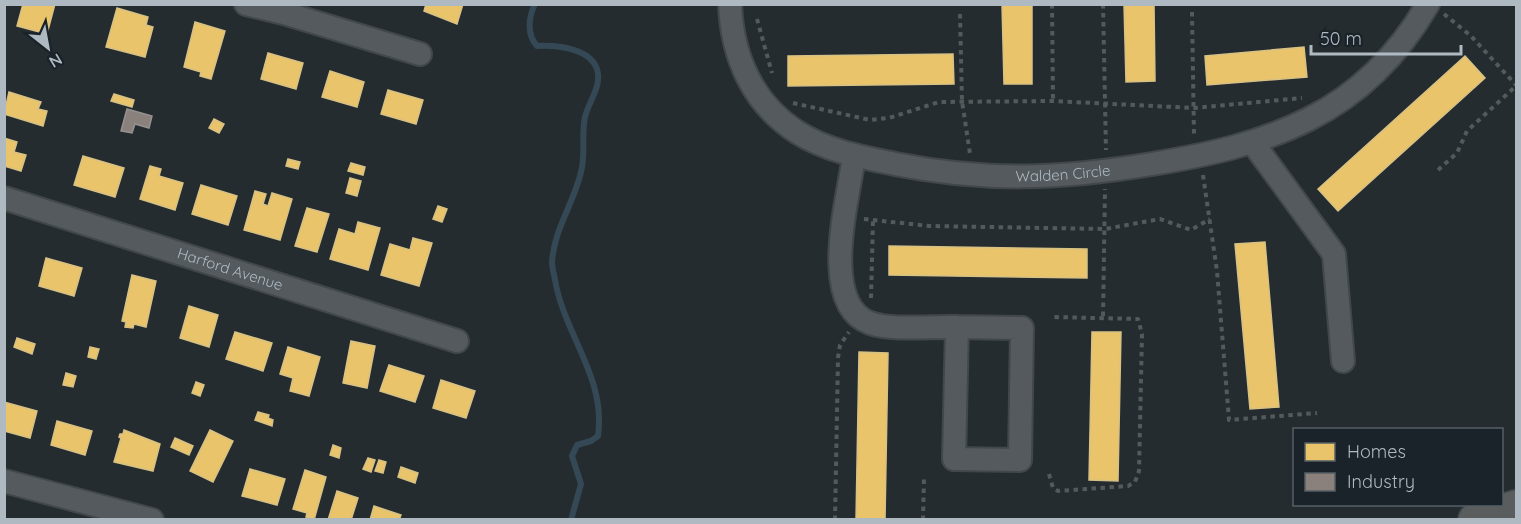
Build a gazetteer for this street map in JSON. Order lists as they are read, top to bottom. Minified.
{"streets":{"street":["Walden Circle","Harford Avenue"]},"legend":["Homes","Industry"],"scale_bar":"50 m","north":"bottom right"}
